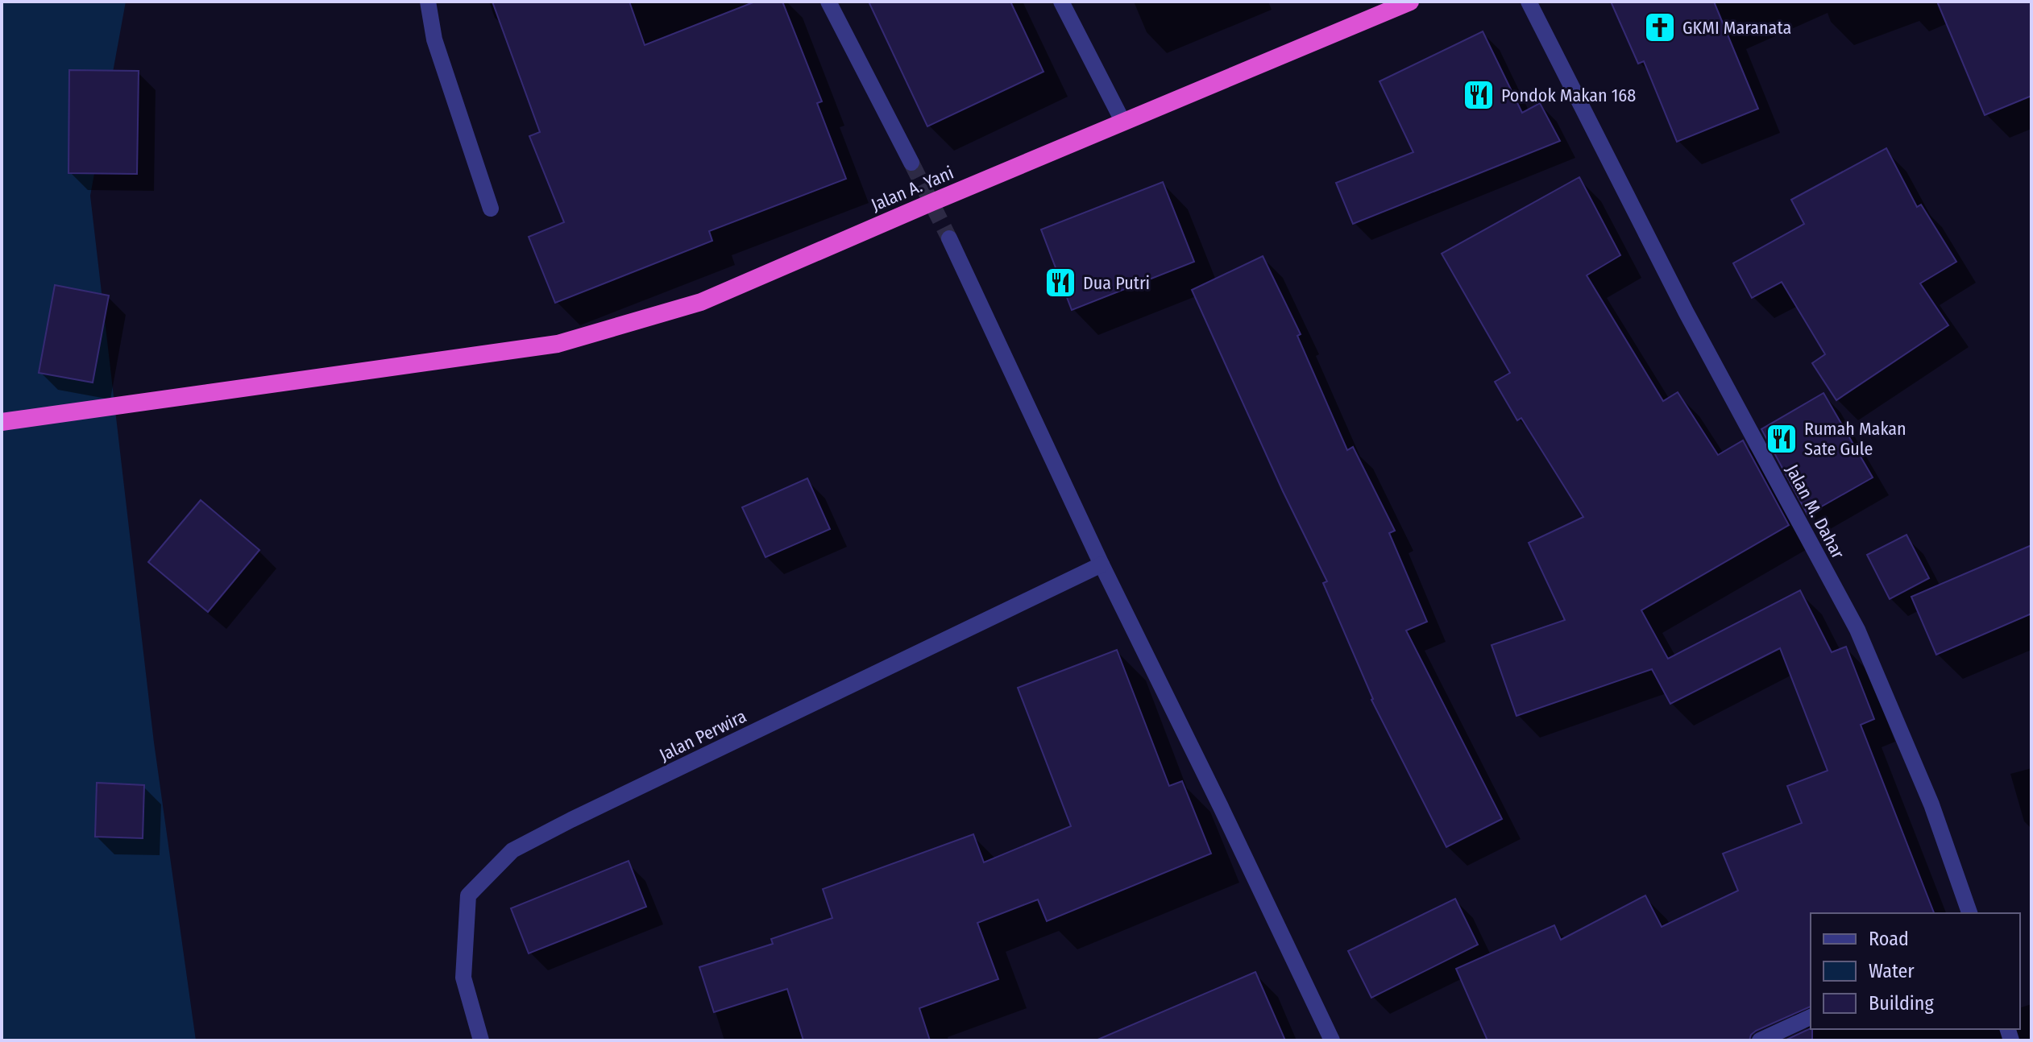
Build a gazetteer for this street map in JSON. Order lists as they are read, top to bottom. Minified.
{"streets":{"highway":["Jalan A. Yani"],"street":["Jalan M. Dahar","Jalan Perwira"]},"places":{"church":["GKMI Maranata"],"restaurant":["Pondok Makan 168","Dua Putri","Rumah Makan Sate Gule"]},"legend":["Road","Water","Building"]}
